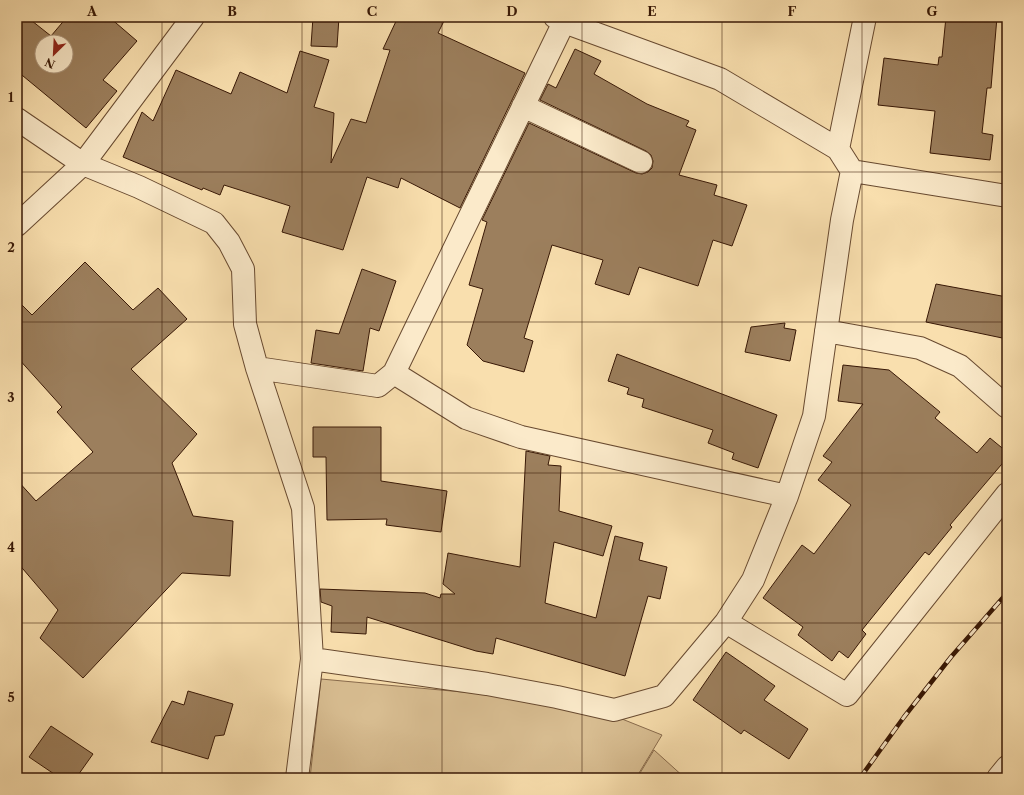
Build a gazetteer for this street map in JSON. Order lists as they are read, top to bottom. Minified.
{"north":"bottom left","grid":{"columns":["A","B","C","D","E","F","G"],"rows":["1","2","3","4","5"]}}
